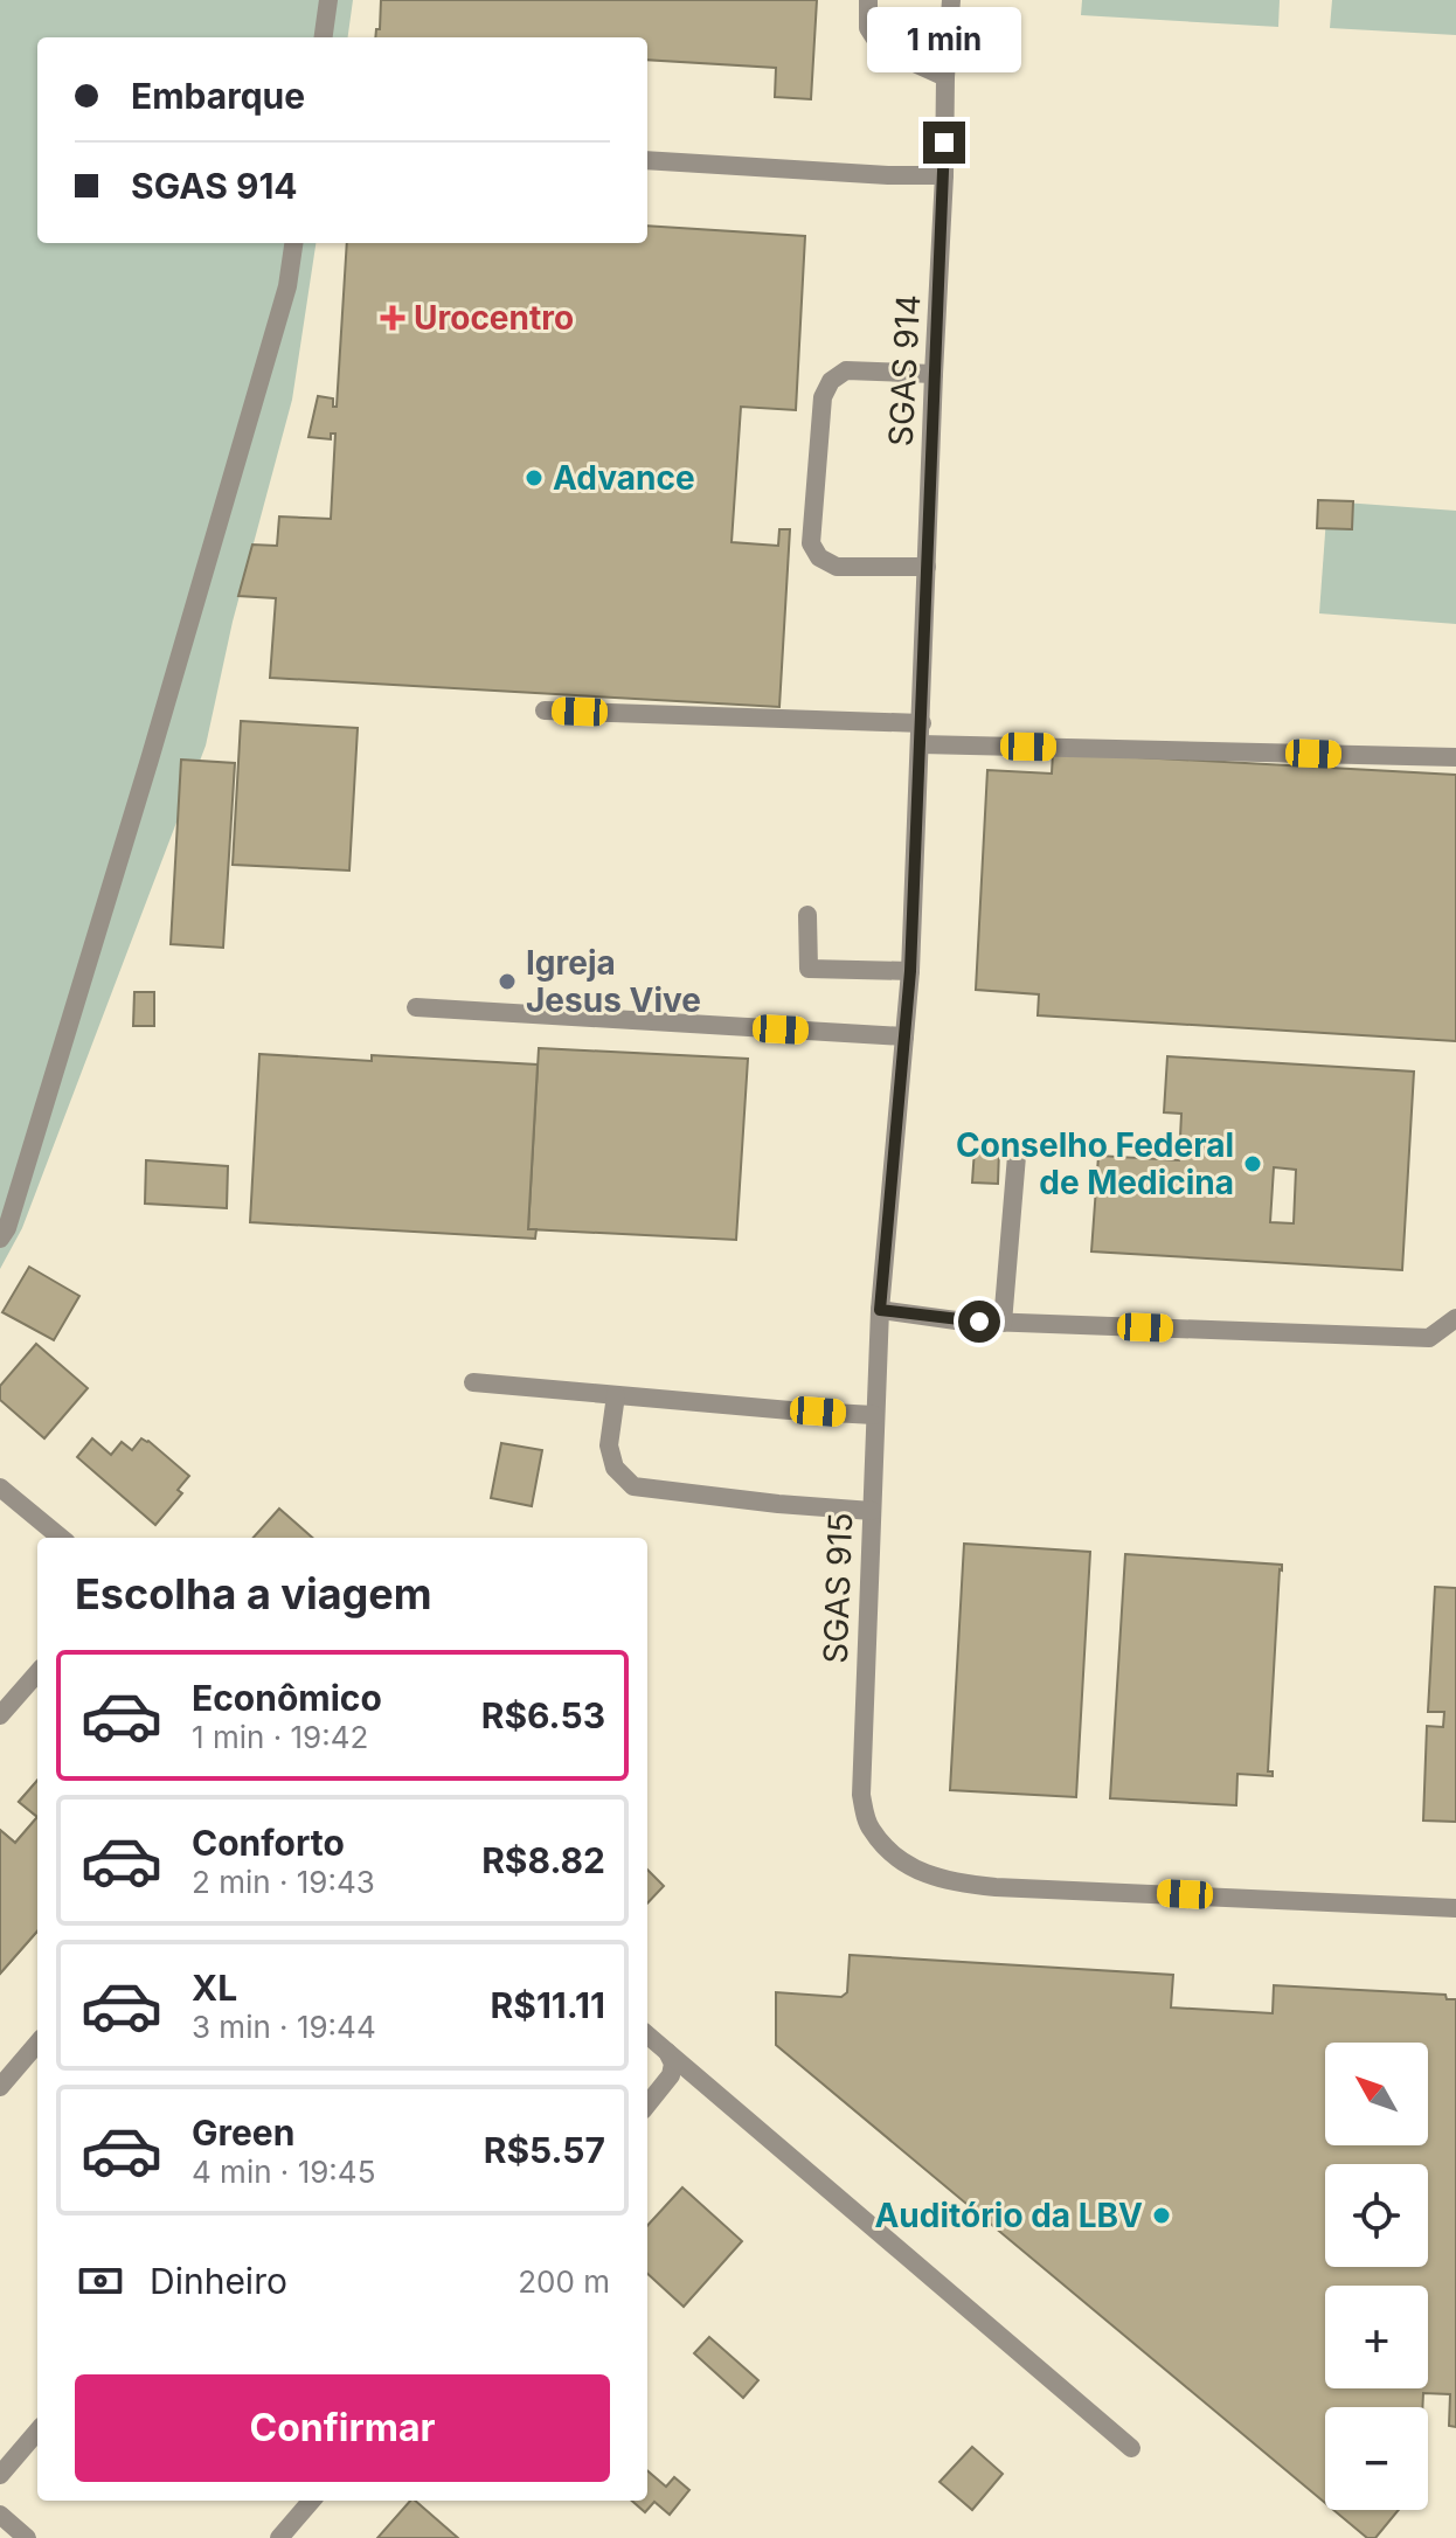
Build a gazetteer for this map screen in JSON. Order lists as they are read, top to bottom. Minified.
{"streets":{"lane":["SGAS 914","SGAS 915"]},"crossings":[["SGAS 914","SGAS 915"]],"places":{"health":["Urocentro"],"other":["Advance","Igreja Jesus Vive","Conselho Federal de Medicina","Auditório da LBV"]},"north":"top left","page":{"bubble":"1 min","banner":["Embarque","SGAS 914"],"heading":"Escolha a viagem","list":[{"name":"Econômico","note":"1 min · 19:42","value":"R$6.53"},{"name":"Conforto","note":"2 min · 19:43","value":"R$8.82"},{"name":"XL","note":"3 min · 19:44","value":"R$11.11"},{"name":"Green","note":"4 min · 19:45","value":"R$5.57"}],"map_buttons":["+","−"],"pay":["Dinheiro","200 m"],"buttons":"Confirmar"}}
